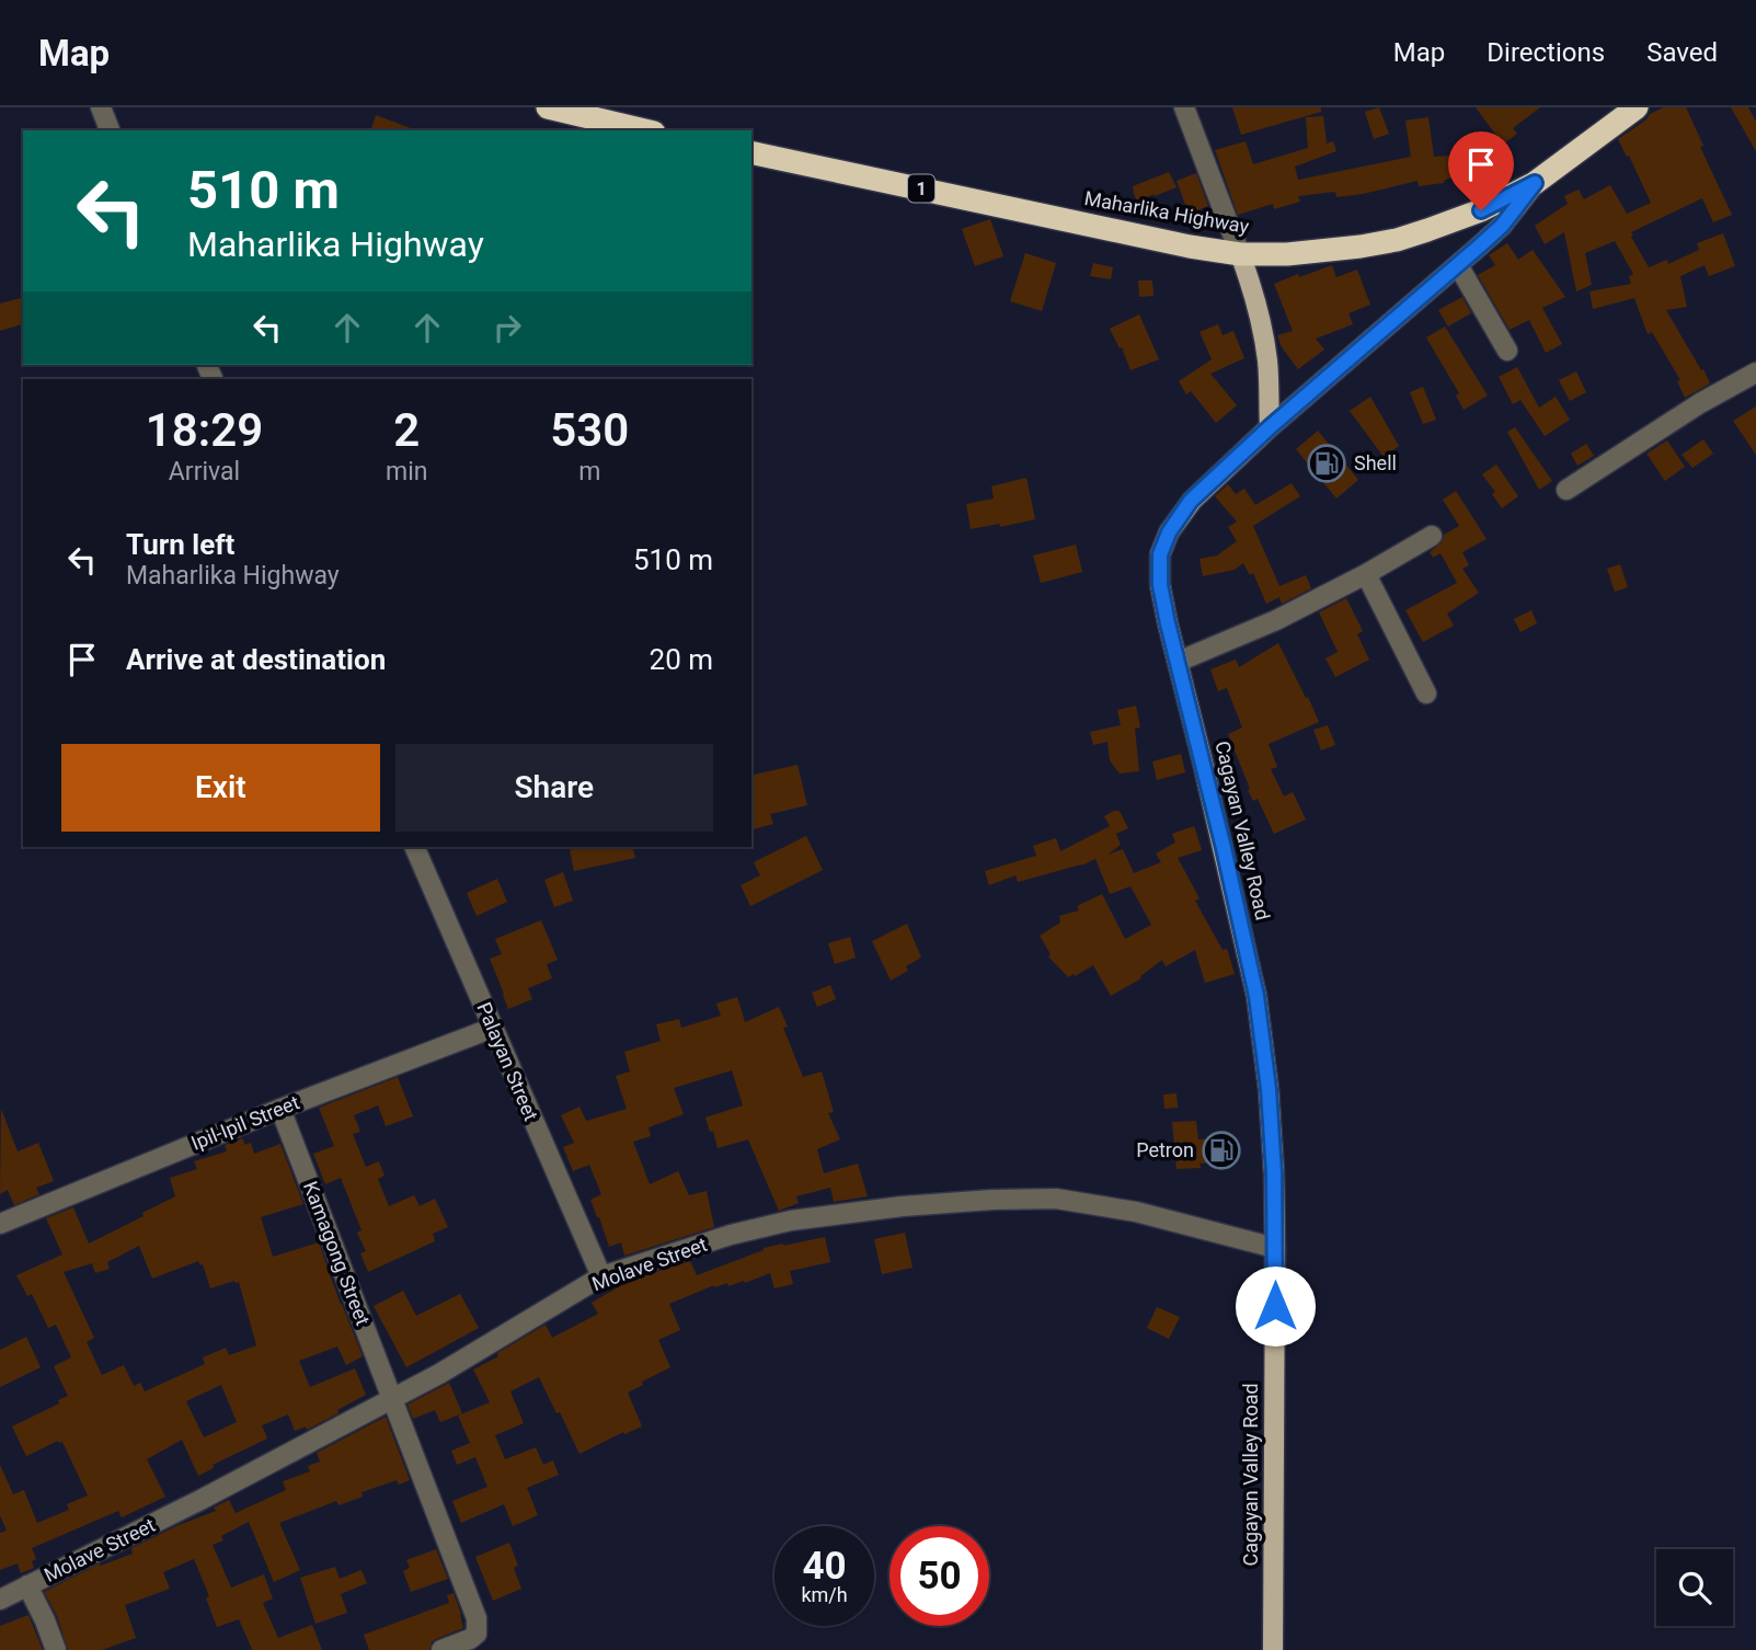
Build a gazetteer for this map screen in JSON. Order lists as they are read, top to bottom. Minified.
{"streets":{"highway":["1","Maharlika Highway"],"main road":["Cagayan Valley Road"],"street":["Palayan Street","Ipil-Ipil Street","Kamagong Street","Molave Street"]},"crossings":[["Maharlika Highway","Cagayan Valley Road"],["Cagayan Valley Road","Molave Street"],["Palayan Street","Ipil-Ipil Street"],["Palayan Street","Molave Street"],["Ipil-Ipil Street","Kamagong Street"],["Kamagong Street","Molave Street"]],"places":{"fuel station":["Shell","Petron"]},"page":{"header":"Map","nav":["Map","Directions","Saved"],"turn":["510 m","Maharlika Highway"],"eta":["18:29","Arrival","2","min","530","m"],"list":[{"name":"Turn left","note":"Maharlika Highway","value":"510 m"},{"name":"Arrive at destination","value":"20 m"}],"buttons":["Exit","Share"],"speed":"40 km/h","limit":"50"}}
